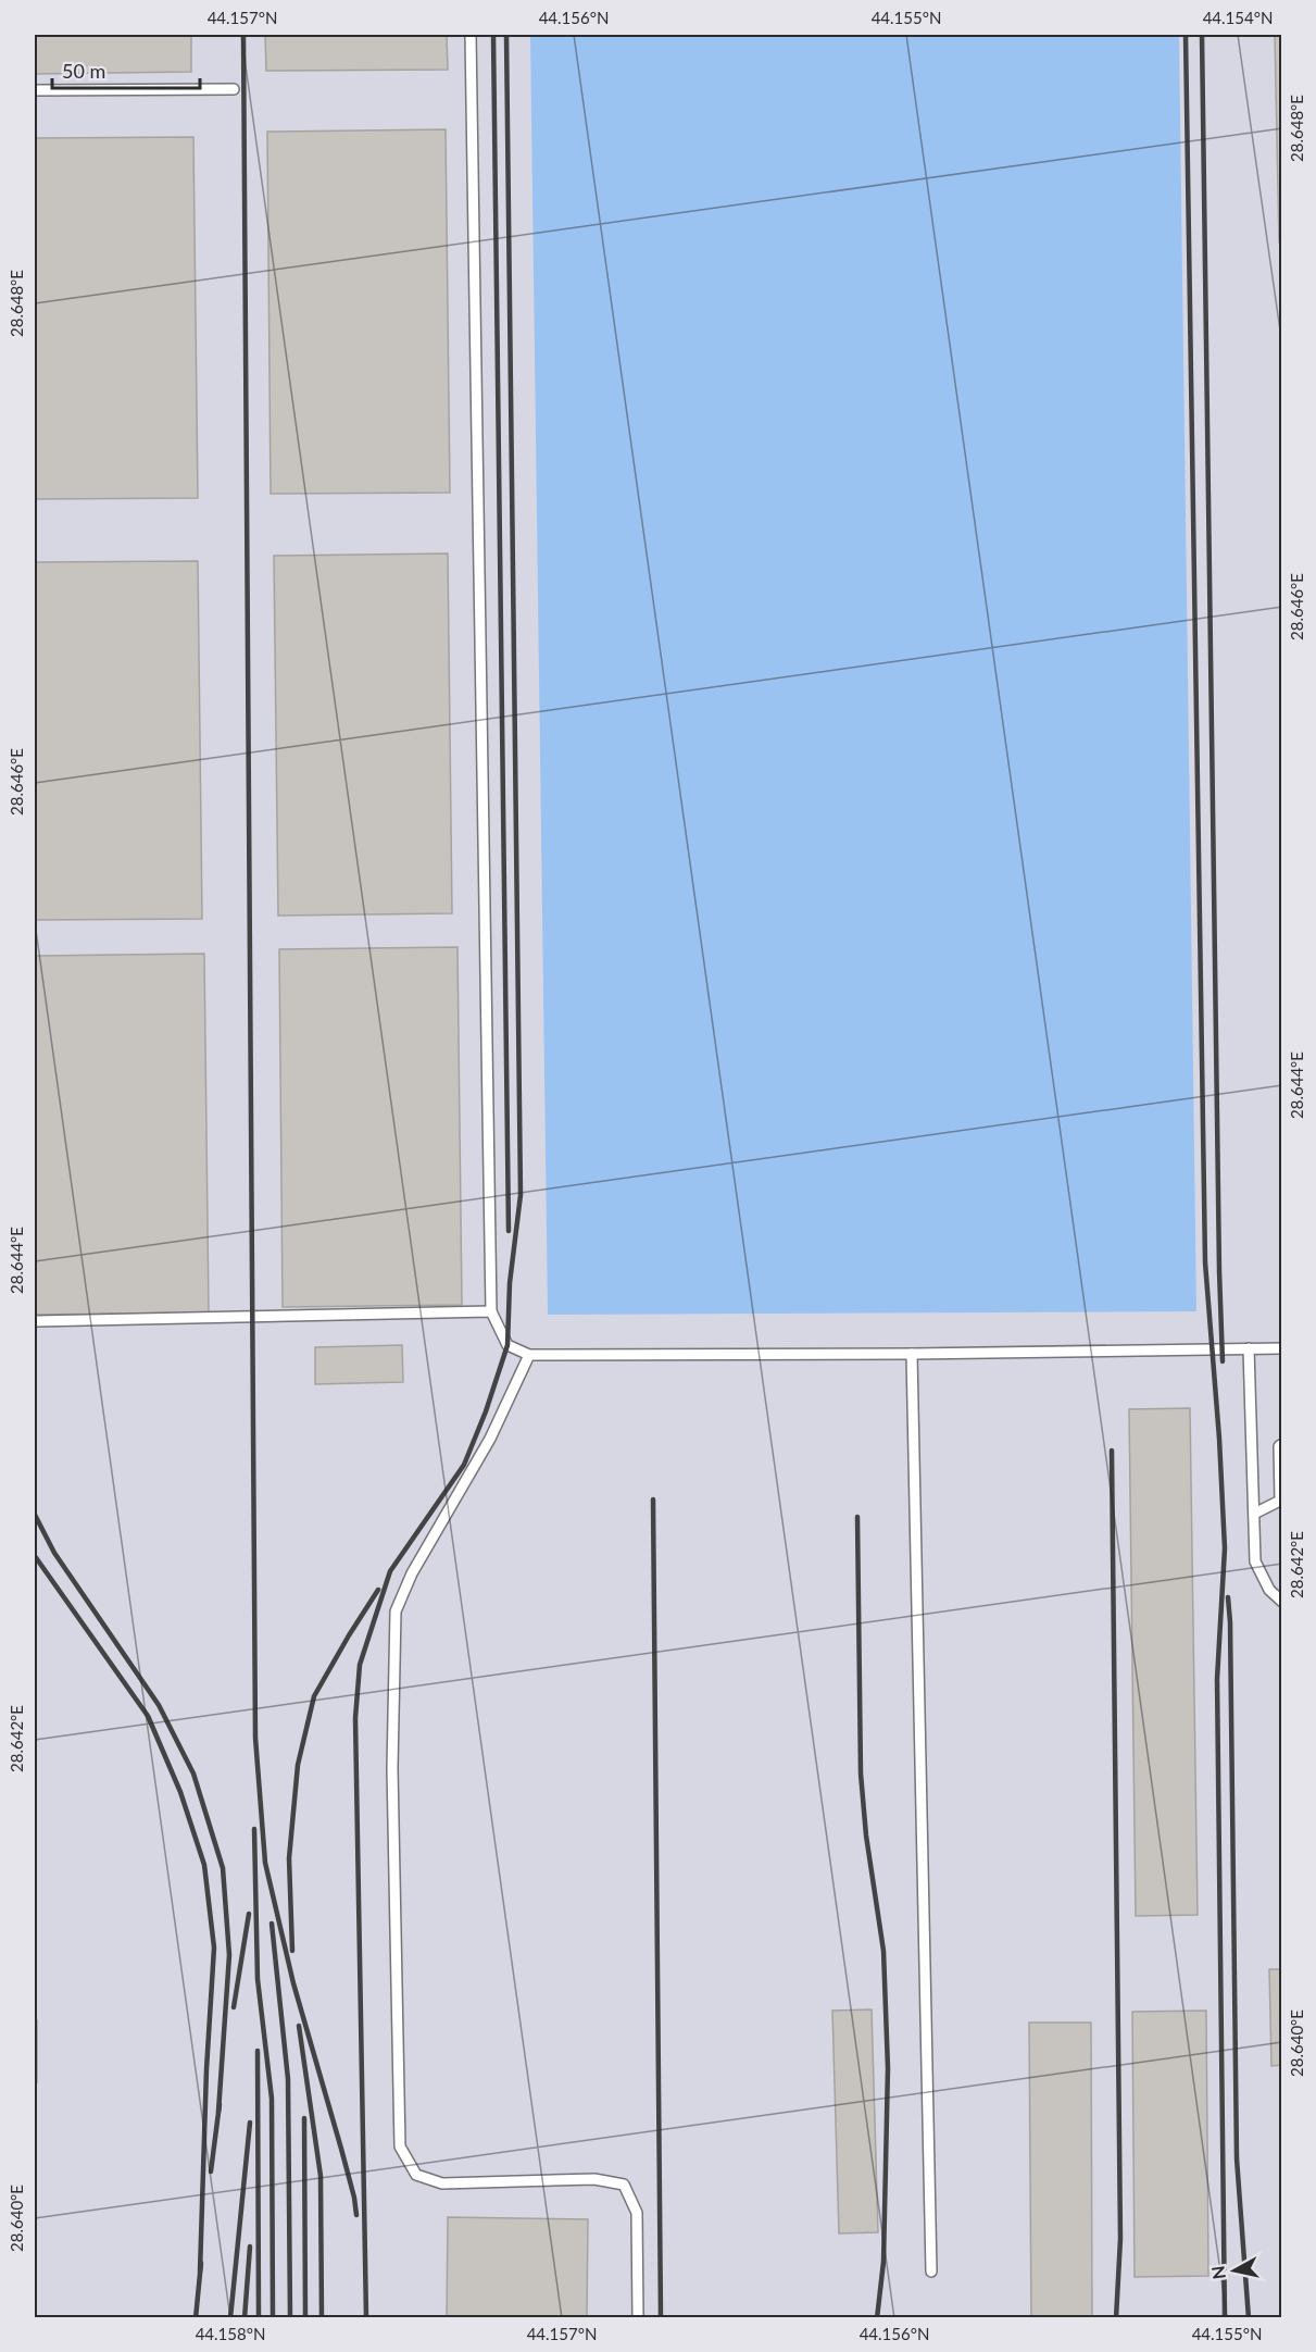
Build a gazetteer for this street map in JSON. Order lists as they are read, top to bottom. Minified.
{"scale_bar":"50 m","north":"left","coordinates":["44.157°N","44.156°N","44.155°N","44.154°N","28.648°E","28.646°E","28.644°E","28.642°E","28.640°E","44.158°N"]}
